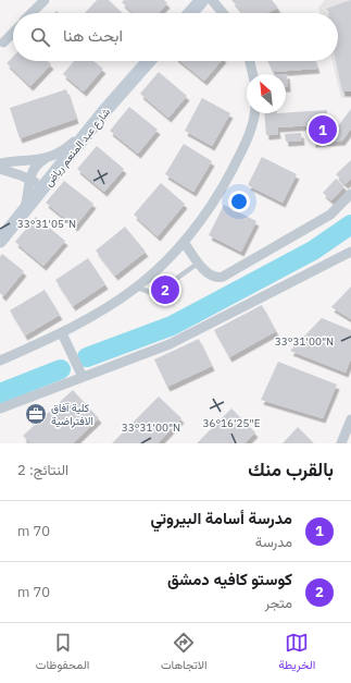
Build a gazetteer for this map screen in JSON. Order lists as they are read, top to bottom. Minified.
{"streets":{"main road":["شارع عبد المنعم رياض"]},"places":{"office":["كلية آفاق الافتراضية"]},"north":"top left","page":{"search":"ابحث هنا","pins":["1","2"],"heading":["بالقرب منك","النتائج: 2"],"list":[{"mark":"1","name":"مدرسة أسامة البيروتي","note":"مدرسة","value":"70 m"},{"mark":"2","name":"كوستو كافيه دمشق","note":"متجر","value":"70 m"}],"nav":["الخريطة","الاتجاهات","المحفوظات"]},"coordinates":["33°31'05\"N","33°31'00\"N","36°16'25\"E"]}
